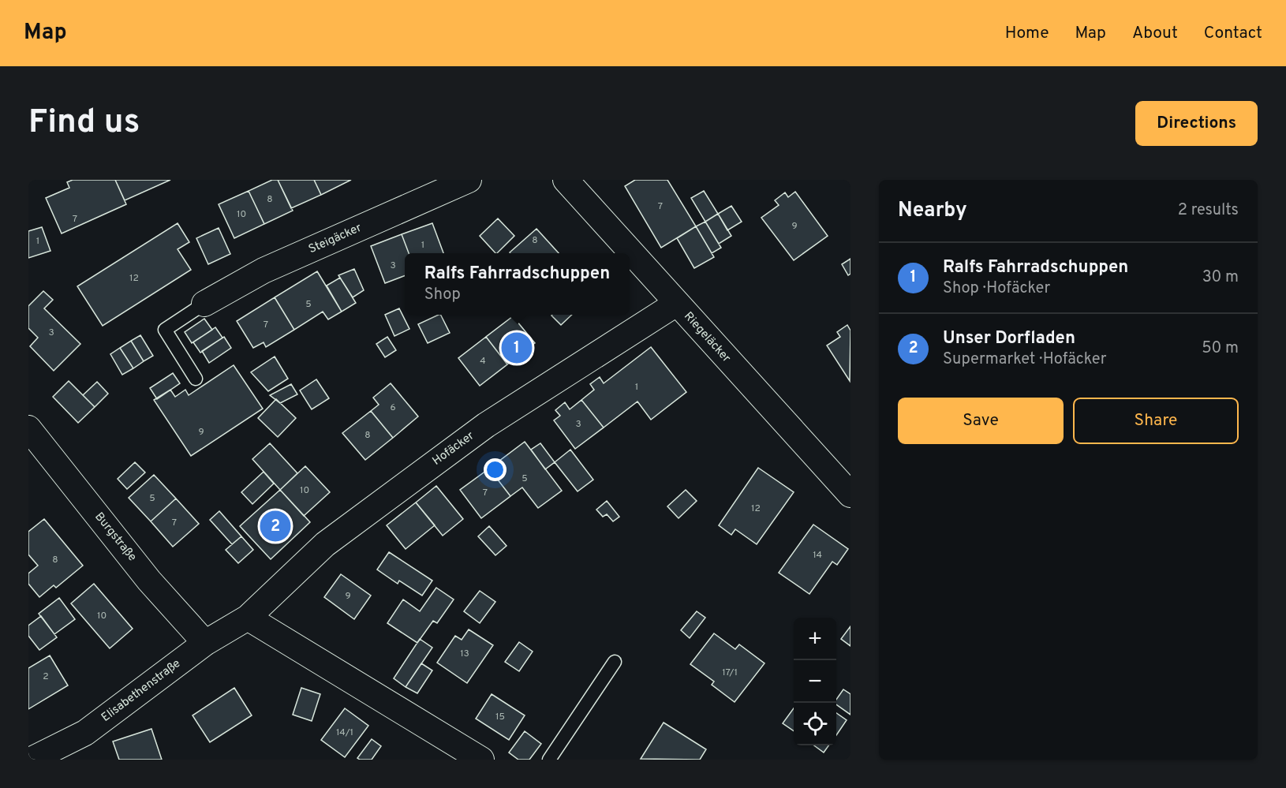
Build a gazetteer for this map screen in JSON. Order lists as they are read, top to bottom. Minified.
{"streets":{"street":["Steigäcker","Riegeläcker","Hofäcker","Burgstraße","Elisabethenstraße"]},"crossings":[["Riegeläcker","Hofäcker"],["Hofäcker","Elisabethenstraße"],["Burgstraße","Elisabethenstraße"]],"house_numbers":["8","7","10","7","9","8","1","1","3","12","5","7","3","4","1","6","3","9","8","5","10","7","5","12","7","14","8","9","10","13","17/1","2","15","14/1"],"page":{"header":"Map","nav":["Home","Map","About","Contact"],"buttons":["Directions",["Save","Share"]],"title":"Find us","heading":["Nearby","2 results"],"list":[{"mark":"1","name":"Ralfs Fahrradschuppen","note":"Shop · Hofäcker","value":"30 m"},{"mark":"2","name":"Unser Dorfladen","note":"Supermarket · Hofäcker","value":"50 m"}],"popup":["Ralfs Fahrradschuppen","Shop"],"pins":["1","2"],"map_buttons":["+","−"]}}
